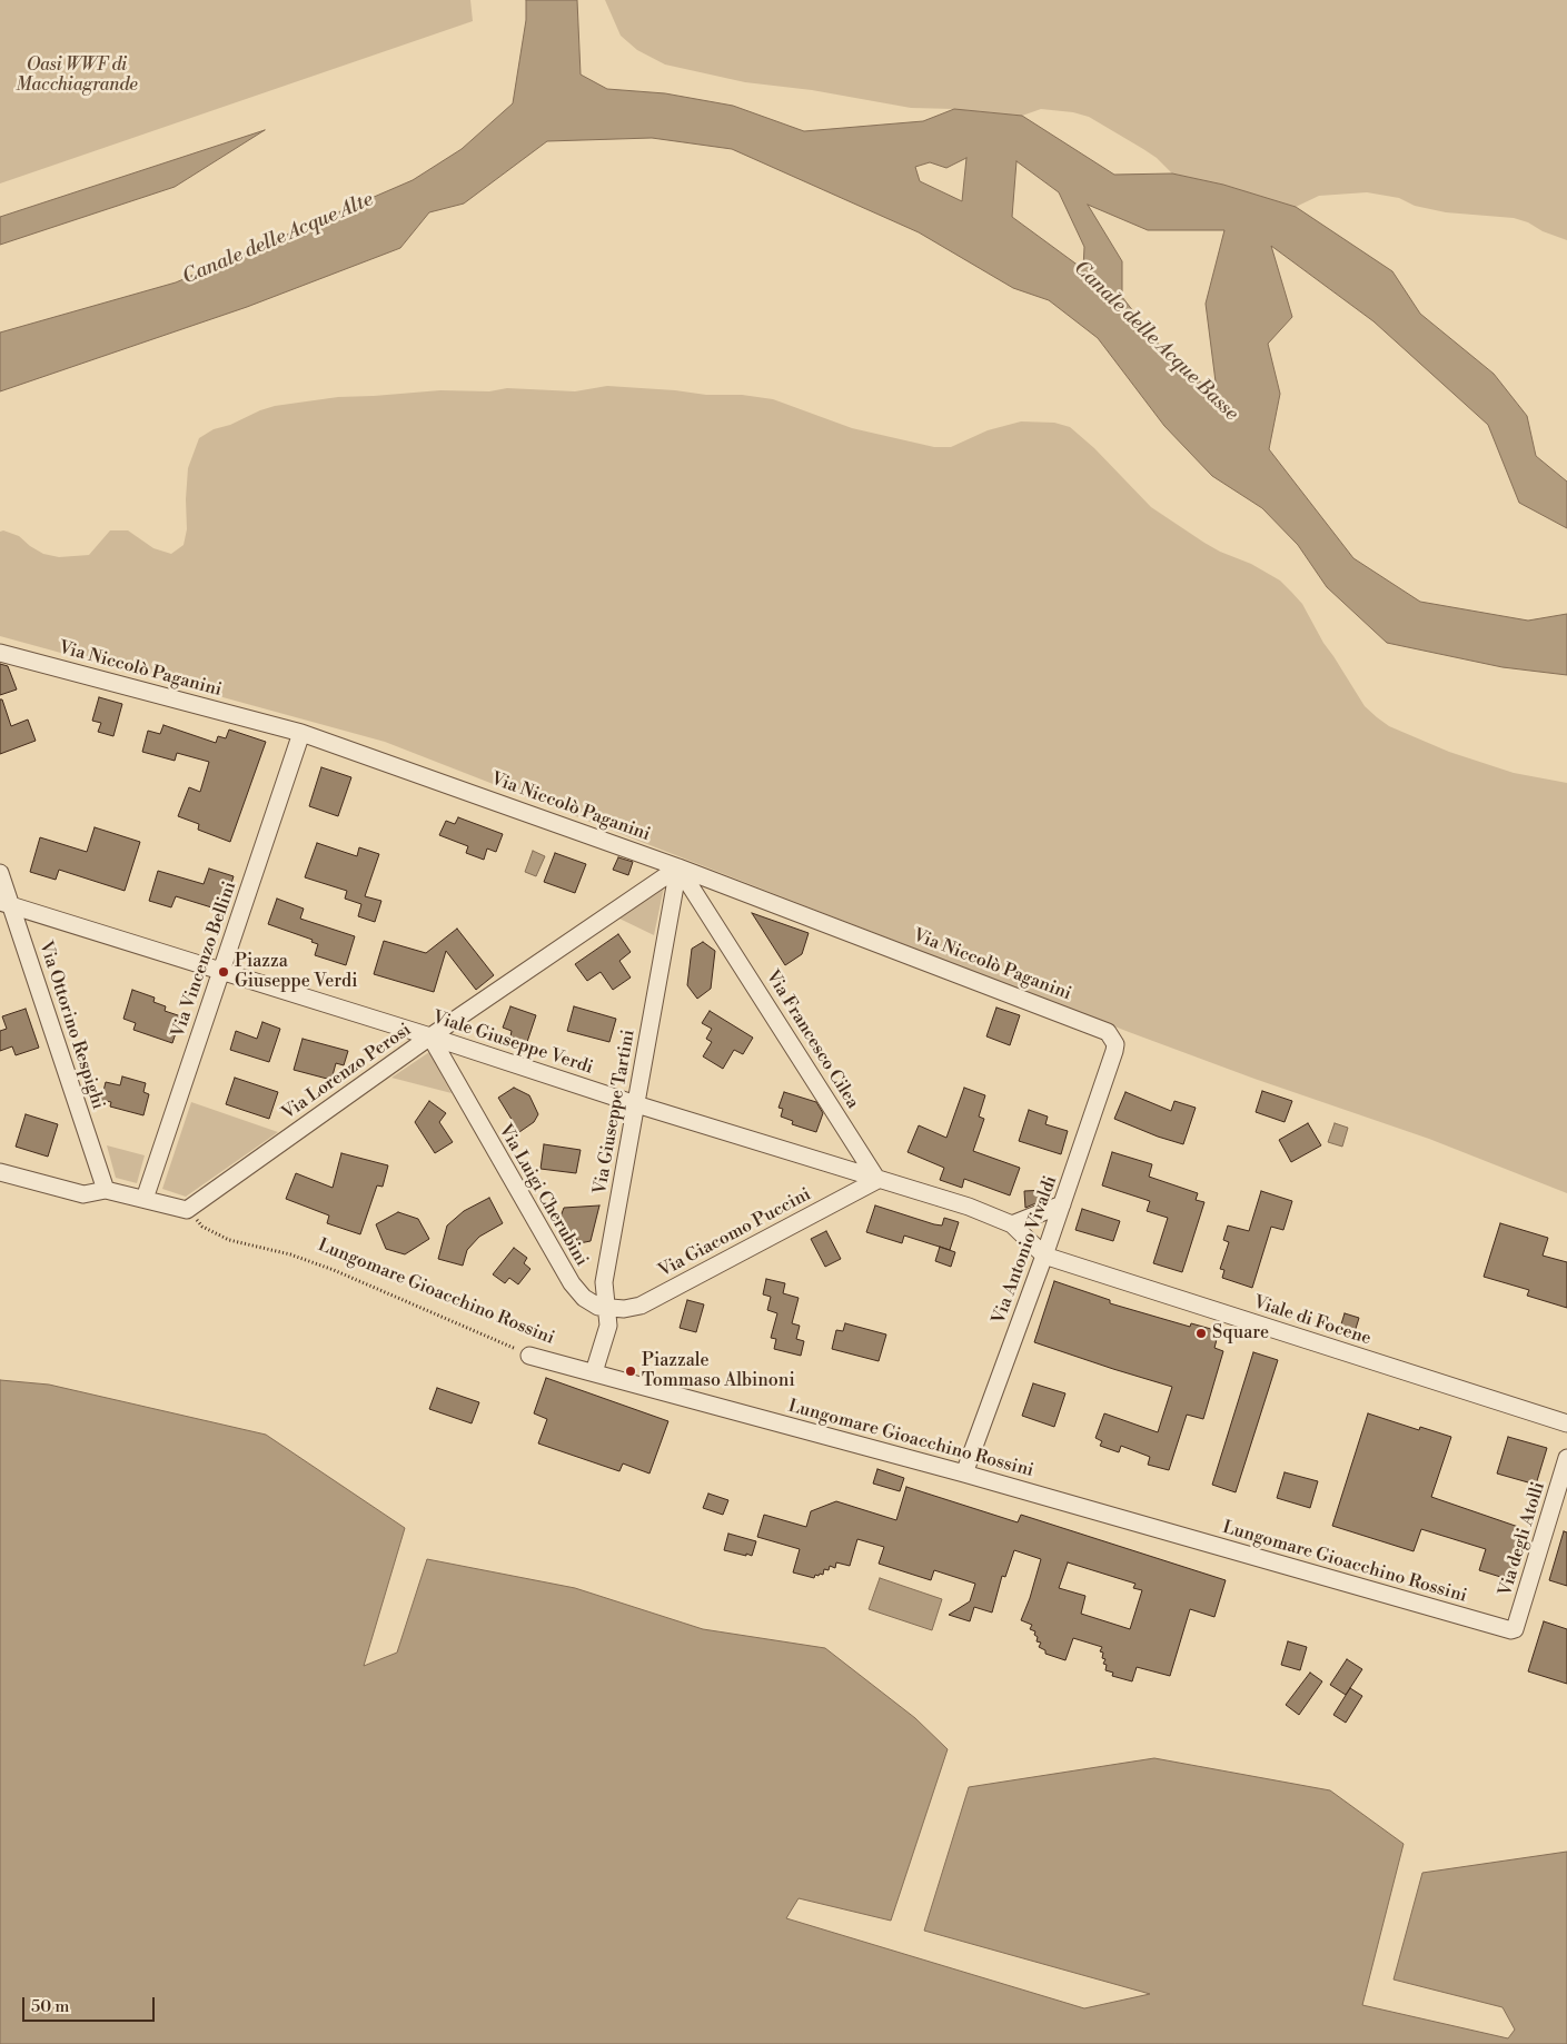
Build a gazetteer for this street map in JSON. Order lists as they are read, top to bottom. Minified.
{"streets":{"street":["Via Niccolò Paganini","Via Vincenzo Bellini","Via Ottorino Respighi","Via Francesco Cilea","Viale Giuseppe Verdi","Via Lorenzo Perosi","Via Giuseppe Tartini","Via Luigi Cherubini","Via Giacomo Puccini","Via Antonio Vivaldi","Lungomare Gioacchino Rossini","Viale di Focene","Via degli Atolli"]},"crossings":[["Via Niccolò Paganini","Via Vincenzo Bellini"],["Via Niccolò Paganini","Via Francesco Cilea"],["Via Niccolò Paganini","Via Lorenzo Perosi"],["Via Niccolò Paganini","Via Giuseppe Tartini"],["Via Niccolò Paganini","Via Antonio Vivaldi"],["Via Vincenzo Bellini","Viale Giuseppe Verdi"],["Via Ottorino Respighi","Viale Giuseppe Verdi"],["Via Francesco Cilea","Viale Giuseppe Verdi"],["Via Francesco Cilea","Via Lorenzo Perosi"],["Via Francesco Cilea","Via Giuseppe Tartini"],["Via Francesco Cilea","Via Giacomo Puccini"],["Viale Giuseppe Verdi","Via Lorenzo Perosi"],["Viale Giuseppe Verdi","Via Giuseppe Tartini"],["Viale Giuseppe Verdi","Via Luigi Cherubini"],["Viale Giuseppe Verdi","Via Giacomo Puccini"],["Via Lorenzo Perosi","Via Giuseppe Tartini"],["Via Lorenzo Perosi","Via Luigi Cherubini"],["Via Lorenzo Perosi","Lungomare Gioacchino Rossini"],["Via Giuseppe Tartini","Via Luigi Cherubini"],["Via Giuseppe Tartini","Via Giacomo Puccini"],["Via Luigi Cherubini","Via Giacomo Puccini"],["Via Antonio Vivaldi","Lungomare Gioacchino Rossini"],["Via Antonio Vivaldi","Viale di Focene"],["Lungomare Gioacchino Rossini","Via degli Atolli"]],"water":["Canale delle Acque Alte","Canale delle Acque Basse"],"parks":["Oasi WWF di Macchiagrande"],"places":["Piazza Giuseppe Verdi","Square","Piazzale Tommaso Albinoni"],"scale_bar":"50 m"}
